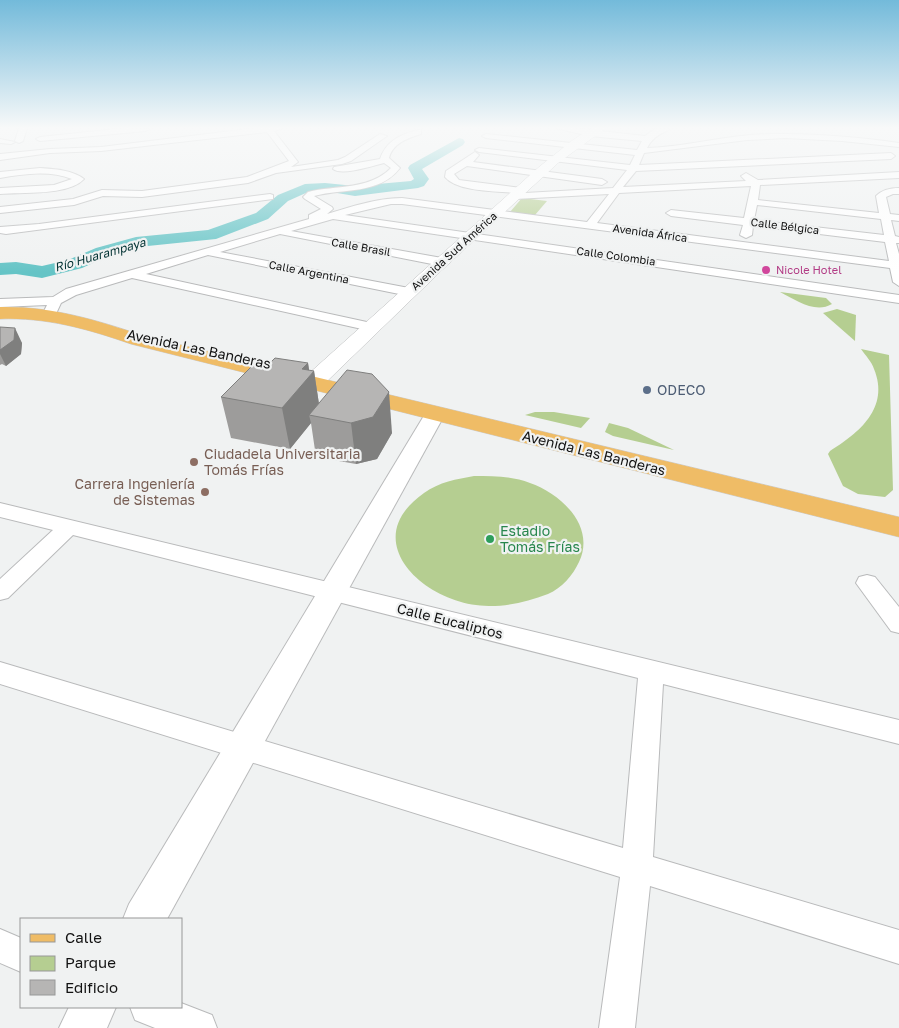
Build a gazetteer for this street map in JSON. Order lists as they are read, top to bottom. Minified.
{"streets":{"main road":["Avenida Sud América","Avenida Las Banderas"],"street":["Calle Bélgica","Avenida África","Calle Brasil","Calle Colombia","Calle Argentina","Calle Eucaliptos"]},"crossings":[["Calle Bélgica","Avenida África"],["Avenida África","Calle Brasil"],["Avenida África","Avenida Sud América"],["Avenida África","Calle Colombia"],["Avenida África","Calle Argentina"],["Avenida África","Avenida Las Banderas"],["Calle Brasil","Avenida Sud América"],["Avenida Sud América","Calle Colombia"],["Avenida Sud América","Calle Argentina"],["Avenida Sud América","Avenida Las Banderas"]],"water":["Río Huarampaya"],"places":["Nicole Hotel","ODECO","Ciudadela Universitaria Tomás Frías","Carrera Ingeniería de Sistemas","Estadio Tomás Frías"],"legend":["Calle","Parque","Edificio"]}
